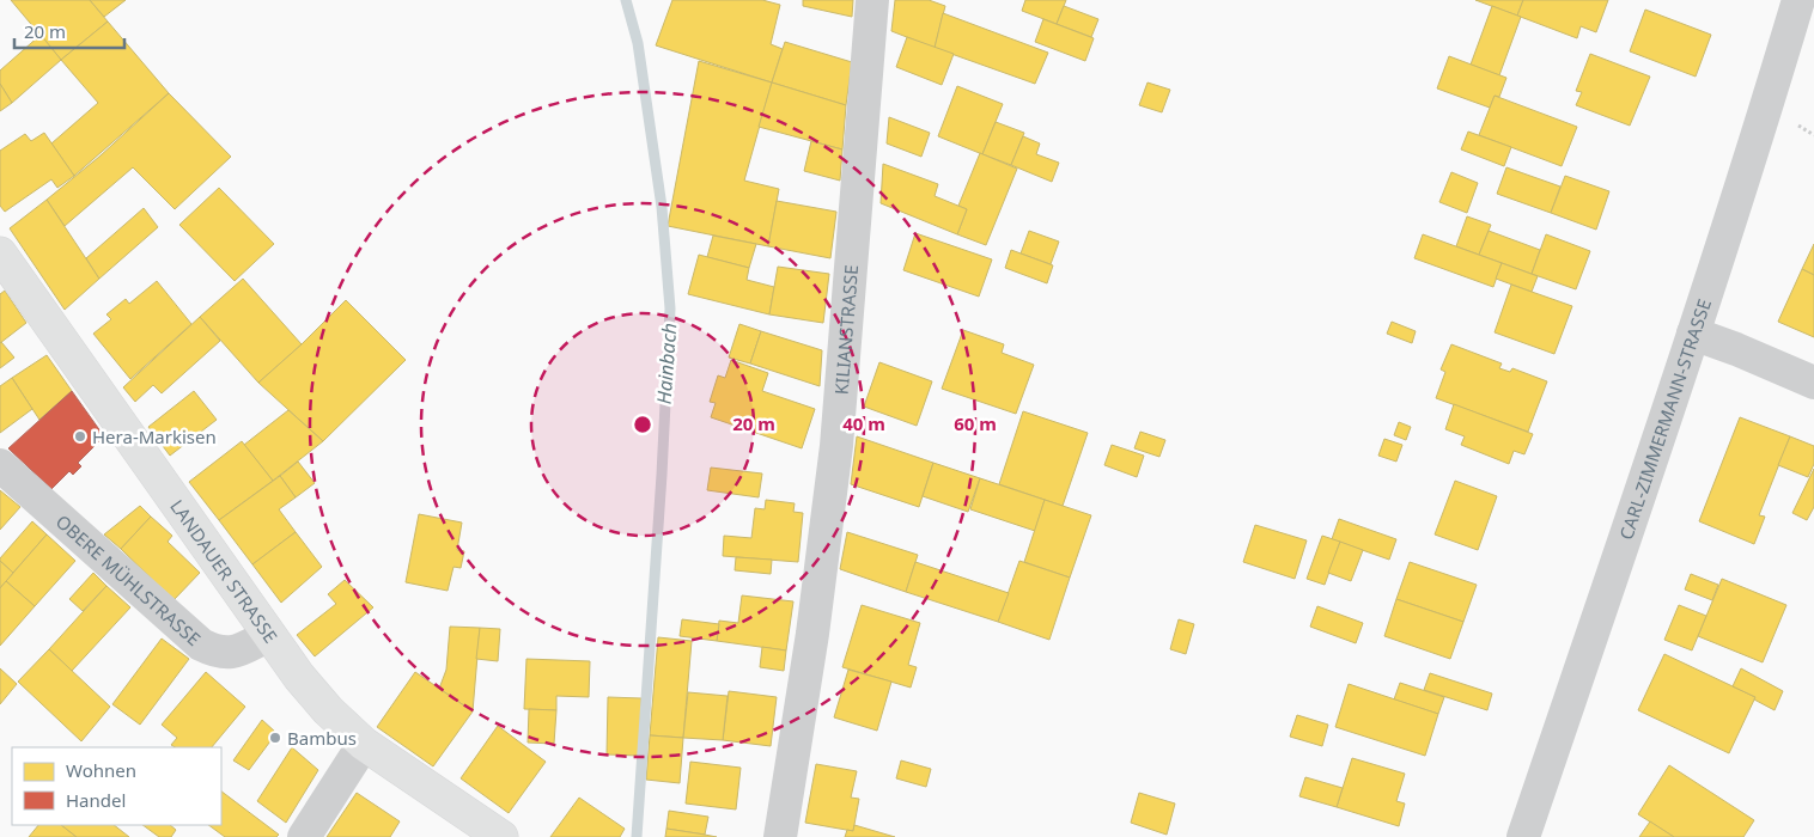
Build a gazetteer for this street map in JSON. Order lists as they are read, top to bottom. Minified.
{"streets":{"main road":["LANDAUER STRASSE"],"street":["KILIANSTRASSE","CARL-ZIMMERMANN-STRASSE","OBERE MÜHLSTRASSE"]},"crossings":[["LANDAUER STRASSE","OBERE MÜHLSTRASSE"]],"water":["Hainbach"],"places":["Hera-Markisen","Bambus"],"legend":["Wohnen","Handel"],"scale_bar":"20 m","rings":["20 m","40 m","60 m"]}
